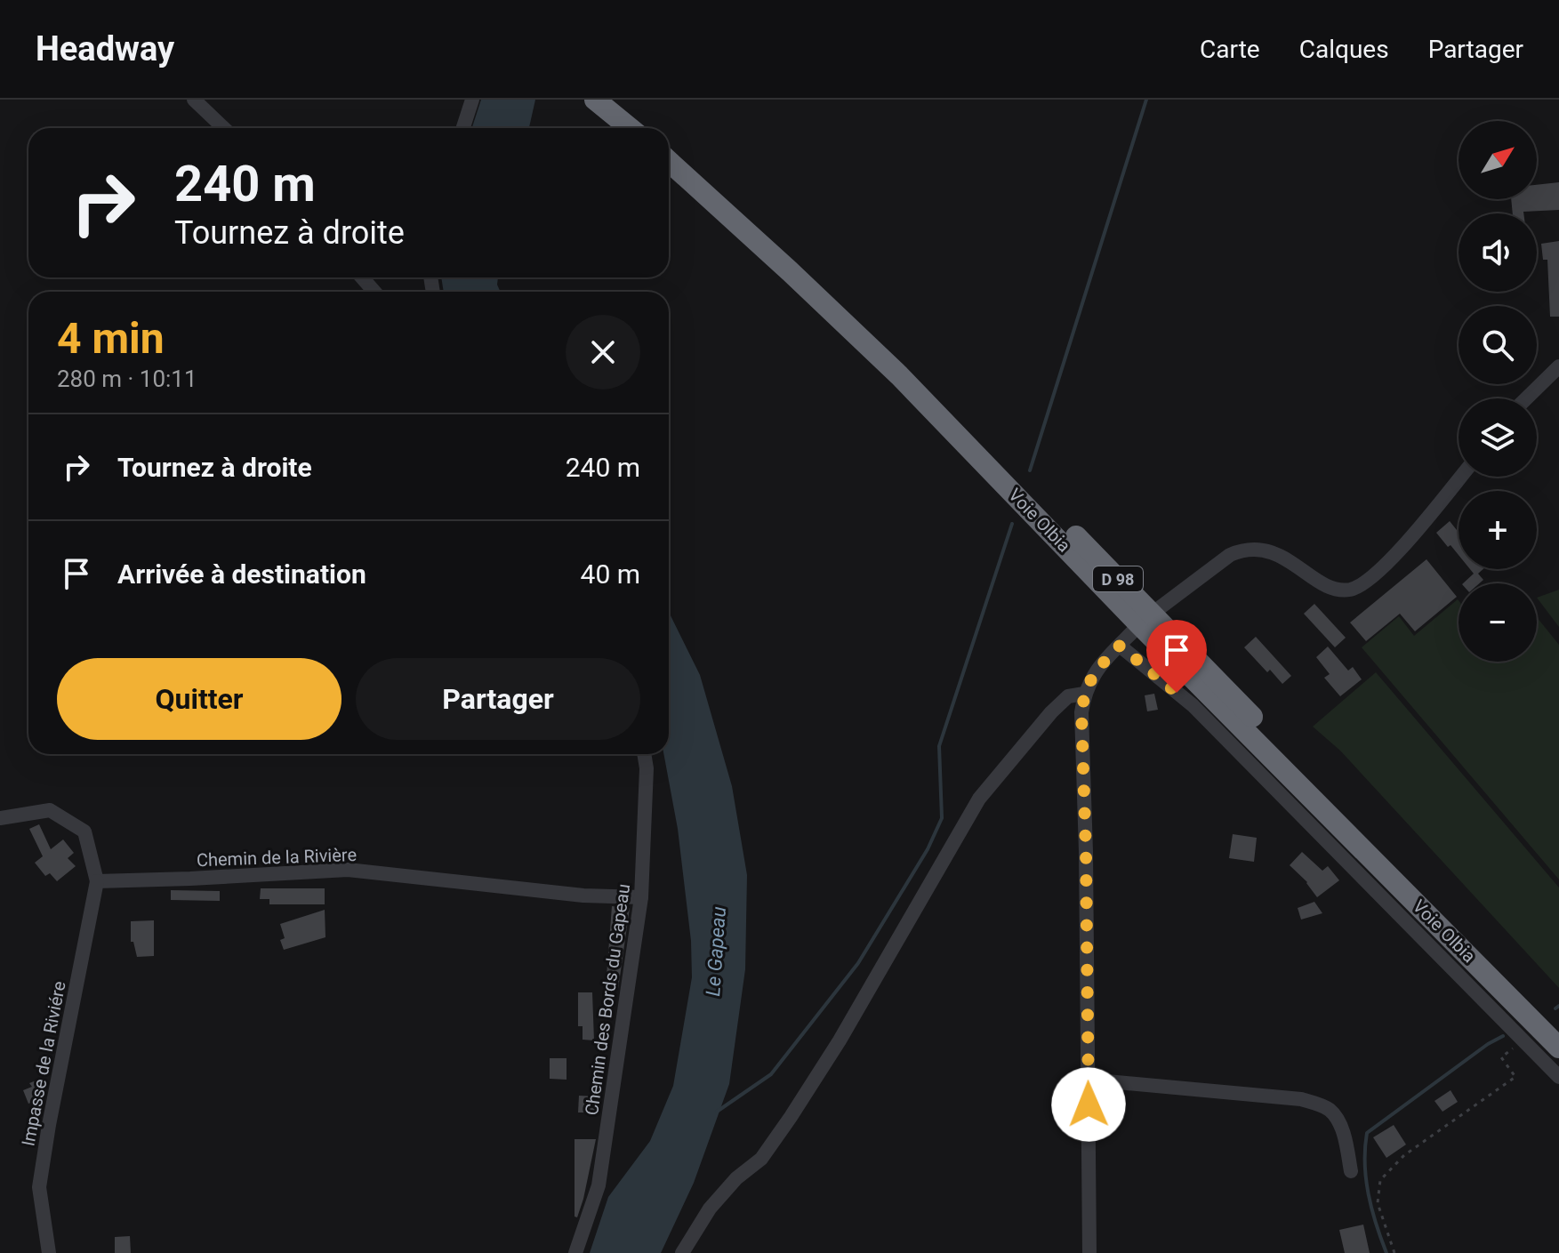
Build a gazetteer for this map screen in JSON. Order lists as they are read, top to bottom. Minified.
{"streets":{"highway":["Voie Olbia","D 98"],"street":["Chemin de la Rivière","Chemin des Bords du Gapeau","Impasse de la Riviére"]},"crossings":[["Chemin de la Rivière","Chemin des Bords du Gapeau"],["Chemin de la Rivière","Impasse de la Riviére"]],"water":["Le Gapeau"],"north":"top right","page":{"header":"Headway","nav":["Carte","Calques","Partager"],"map_buttons":["+","−"],"turn":["240 m","Tournez à droite"],"heading":["4 min","280 m · 10:11"],"list":[{"name":"Tournez à droite","value":"240 m"},{"name":"Arrivée à destination","value":"40 m"}],"buttons":["Quitter","Partager"]}}
